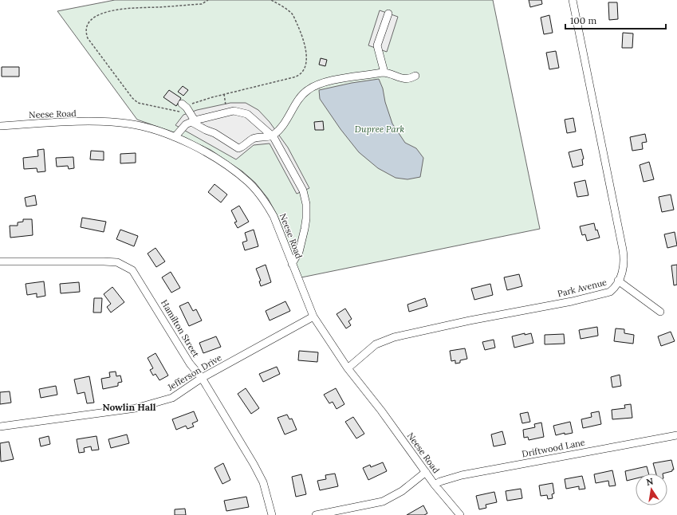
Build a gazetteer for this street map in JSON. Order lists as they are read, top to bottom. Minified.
{"streets":{"street":["Neese Road","Park Avenue","Hamilton Street","Jefferson Drive","Driftwood Lane"]},"crossings":[["Neese Road","Park Avenue"],["Neese Road","Jefferson Drive"],["Neese Road","Driftwood Lane"],["Hamilton Street","Jefferson Drive"]],"districts":["Nowlin Hall"],"parks":["Dupree Park"],"scale_bar":"100 m","north":"top"}
